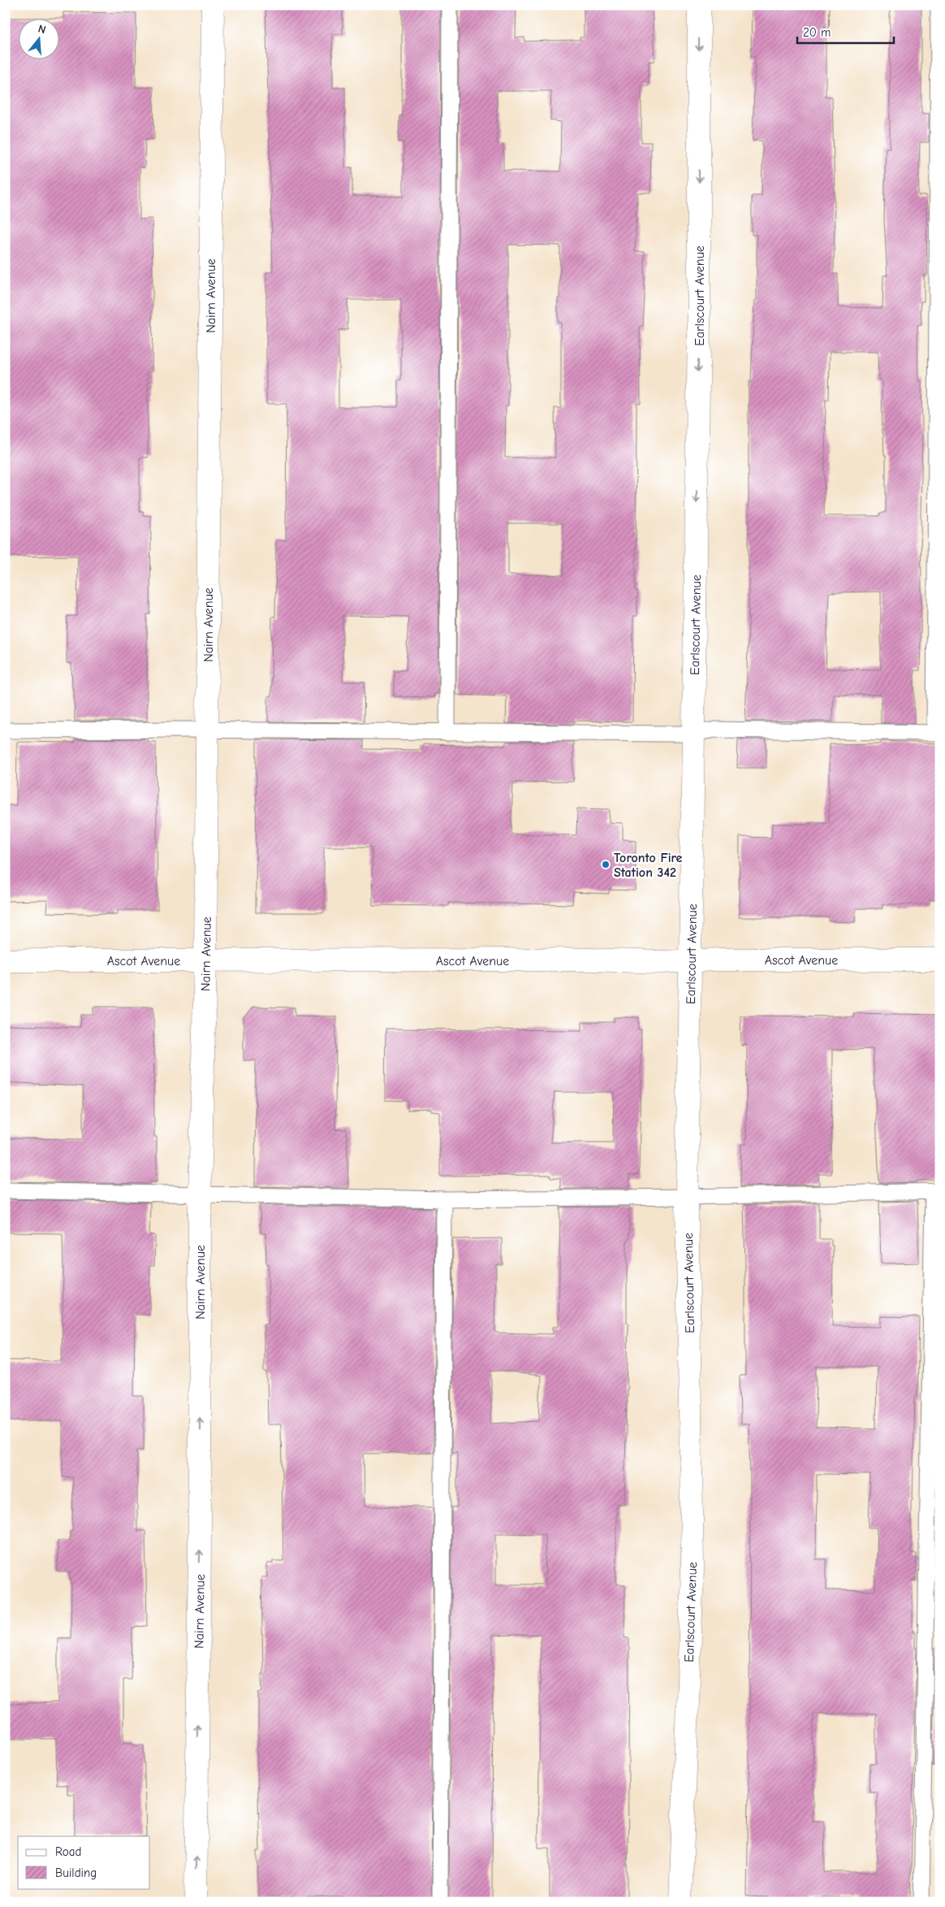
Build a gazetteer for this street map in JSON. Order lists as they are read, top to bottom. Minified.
{"streets":{"street":["Nairn Avenue","Earlscourt Avenue","Ascot Avenue"]},"crossings":[["Nairn Avenue","Ascot Avenue"],["Earlscourt Avenue","Ascot Avenue"]],"one_way":["Nairn Avenue","Earlscourt Avenue"],"places":["Toronto Fire Station 342"],"legend":["Road","Building"],"scale_bar":"20 m","north":"top"}
